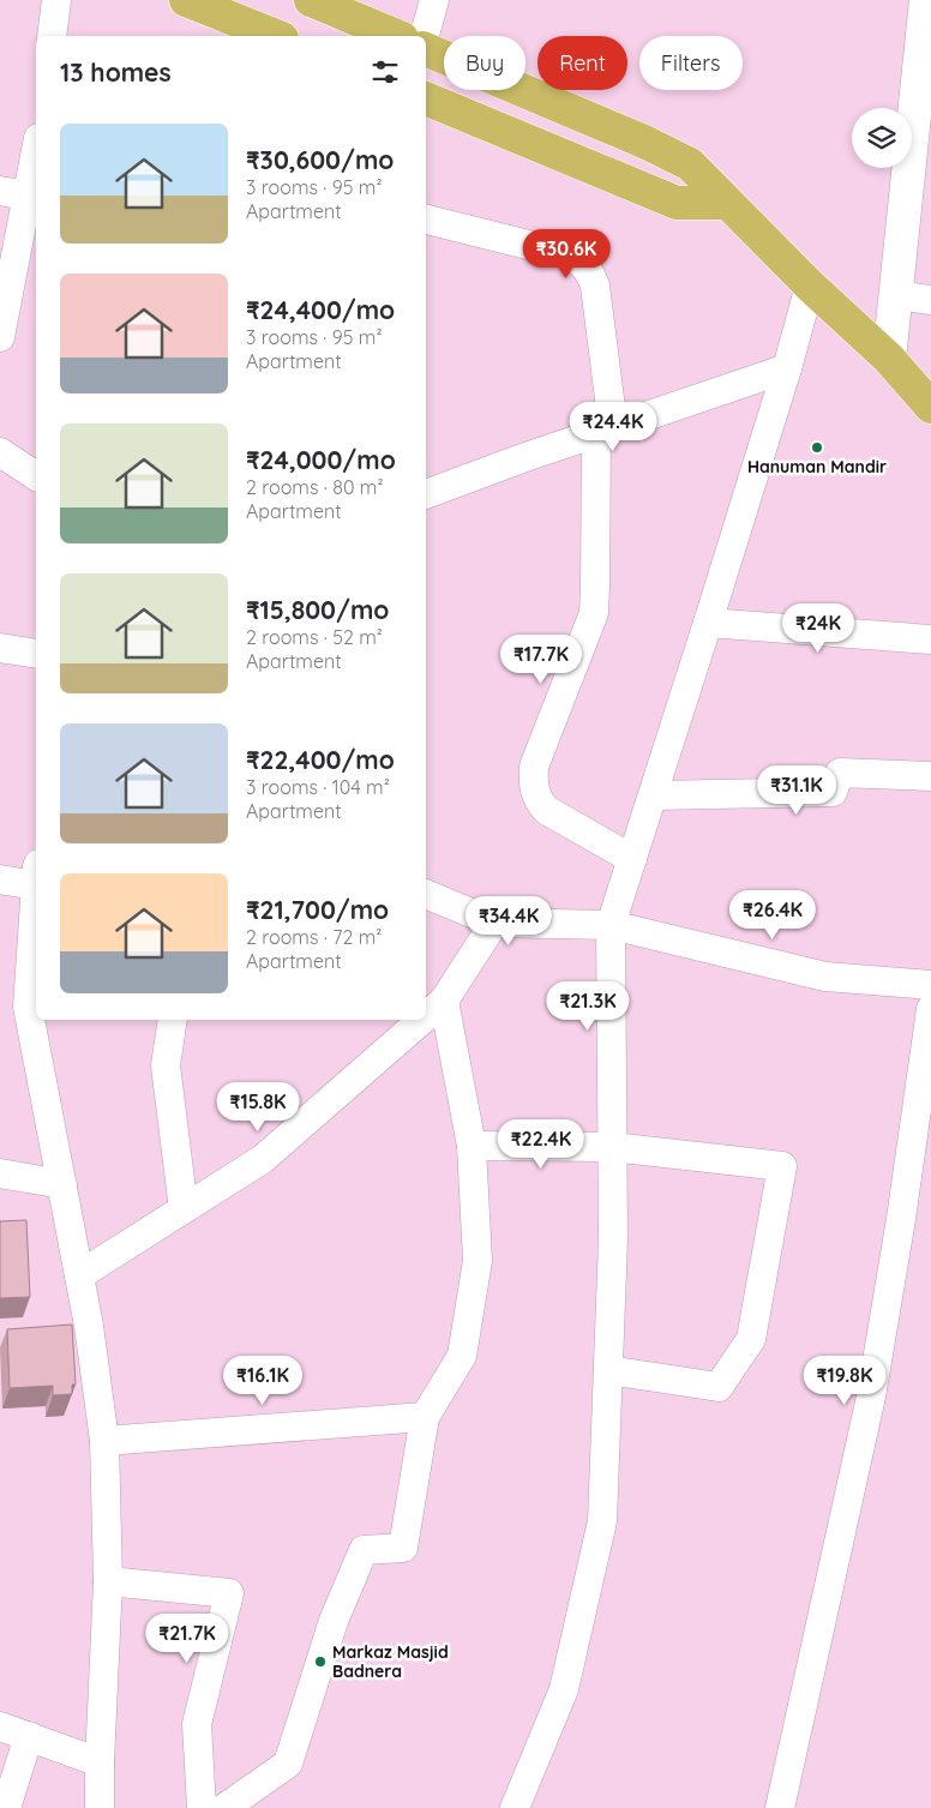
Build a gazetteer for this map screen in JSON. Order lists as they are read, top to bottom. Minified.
{"places":["Hanuman Mandir","Markaz Masjid Badnera"],"page":{"chip":["Buy","Rent","Filters"],"heading":"13 homes","list":[{"name":"₹30,600/mo","note":"3 rooms · 95 m² · Apartment"},{"name":"₹24,400/mo","note":"3 rooms · 95 m² · Apartment"},{"name":"₹24,000/mo","note":"2 rooms · 80 m² · Apartment"},{"name":"₹15,800/mo","note":"2 rooms · 52 m² · Apartment"},{"name":"₹22,400/mo","note":"3 rooms · 104 m² · Apartment"},{"name":"₹21,700/mo","note":"2 rooms · 72 m² · Apartment"}],"price":["₹30.6K","₹24.4K","₹24K","₹17.7K","₹31.1K","₹26.4K","₹34.4K","₹21.3K","₹15.8K","₹22.4K","₹16.1K","₹19.8K","₹21.7K"]}}
